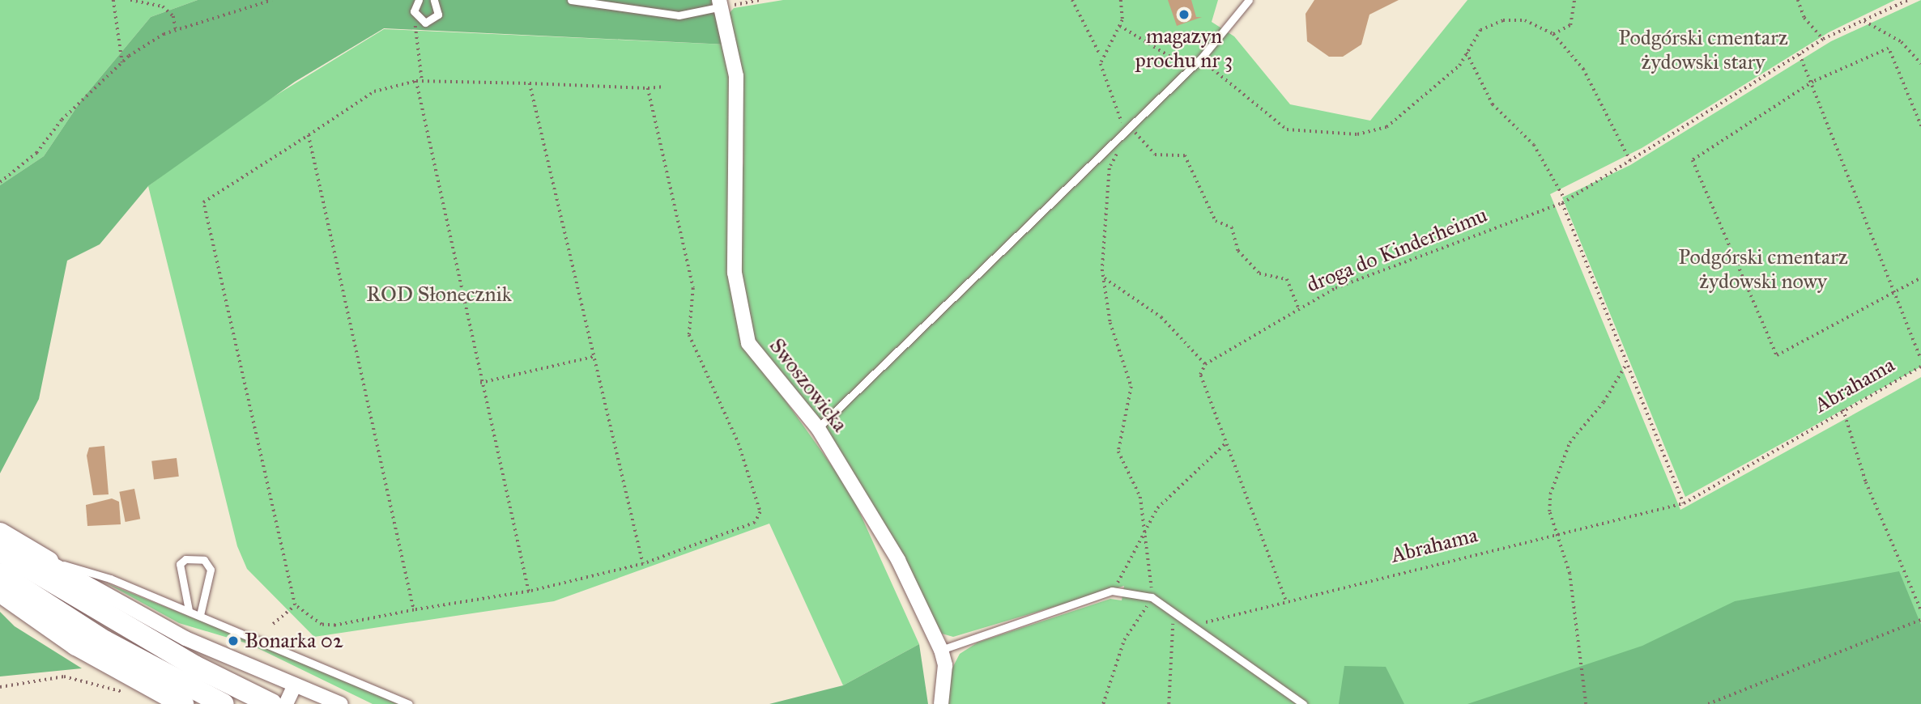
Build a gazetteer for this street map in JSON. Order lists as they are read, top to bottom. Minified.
{"streets":{"street":["Swoszowicka"],"path":["droga do Kinderheimu","Abrahama"]},"parks":["Podgórski cmentarz żydowski stary","Podgórski cmentarz żydowski nowy","ROD Słonecznik"],"places":["magazyn prochu nr 3","Bonarka 02"]}
